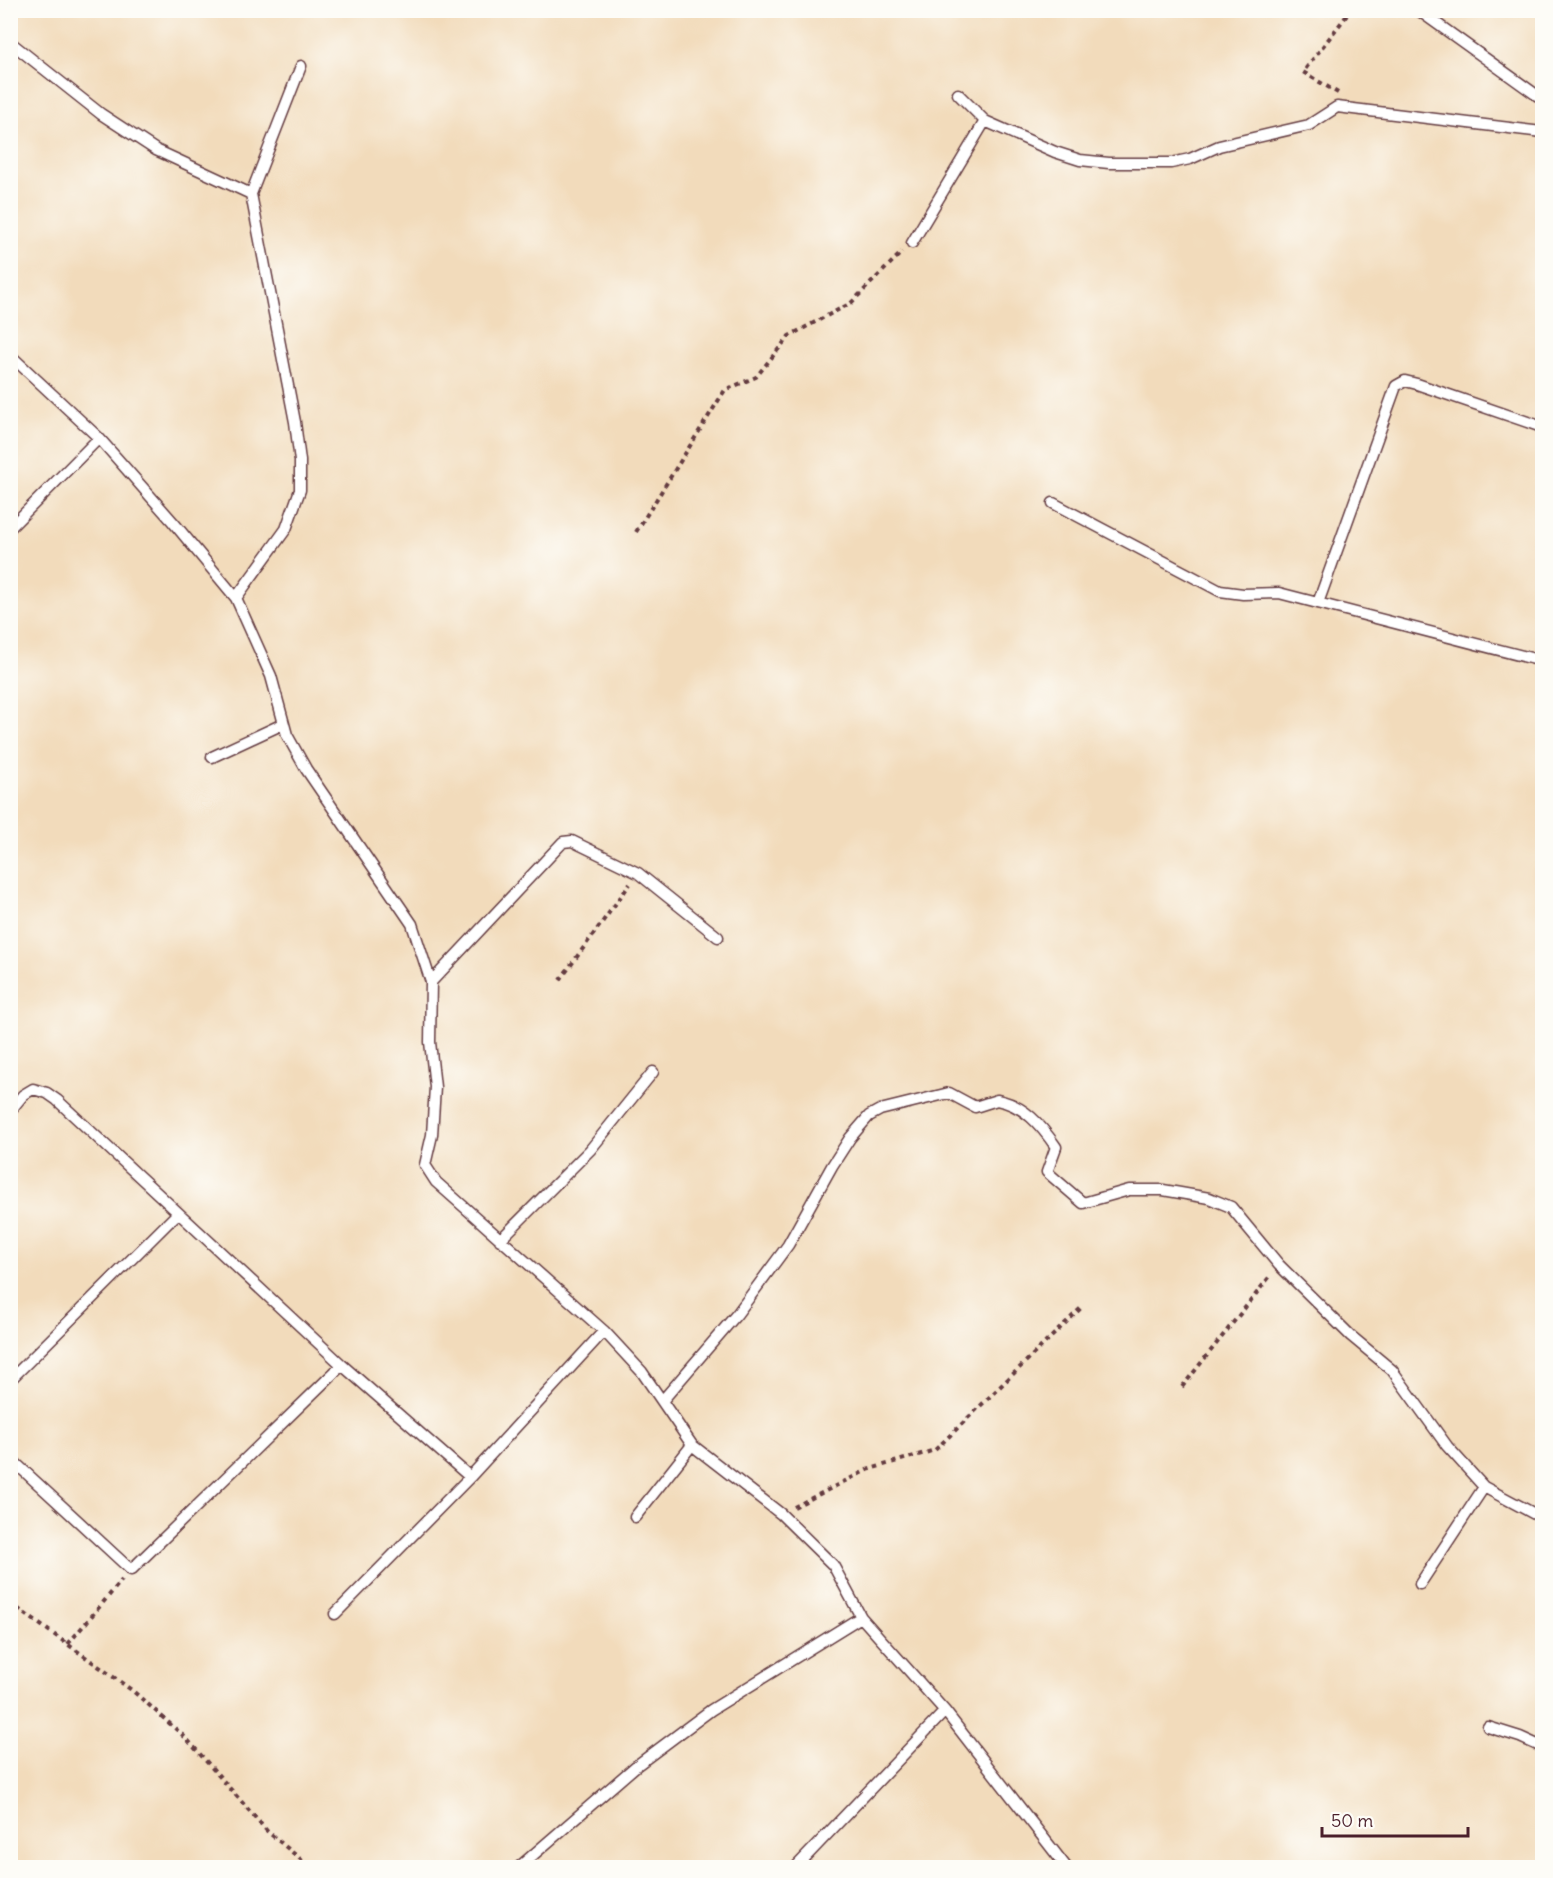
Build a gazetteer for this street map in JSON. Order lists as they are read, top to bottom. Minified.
{"scale_bar":"50 m"}
